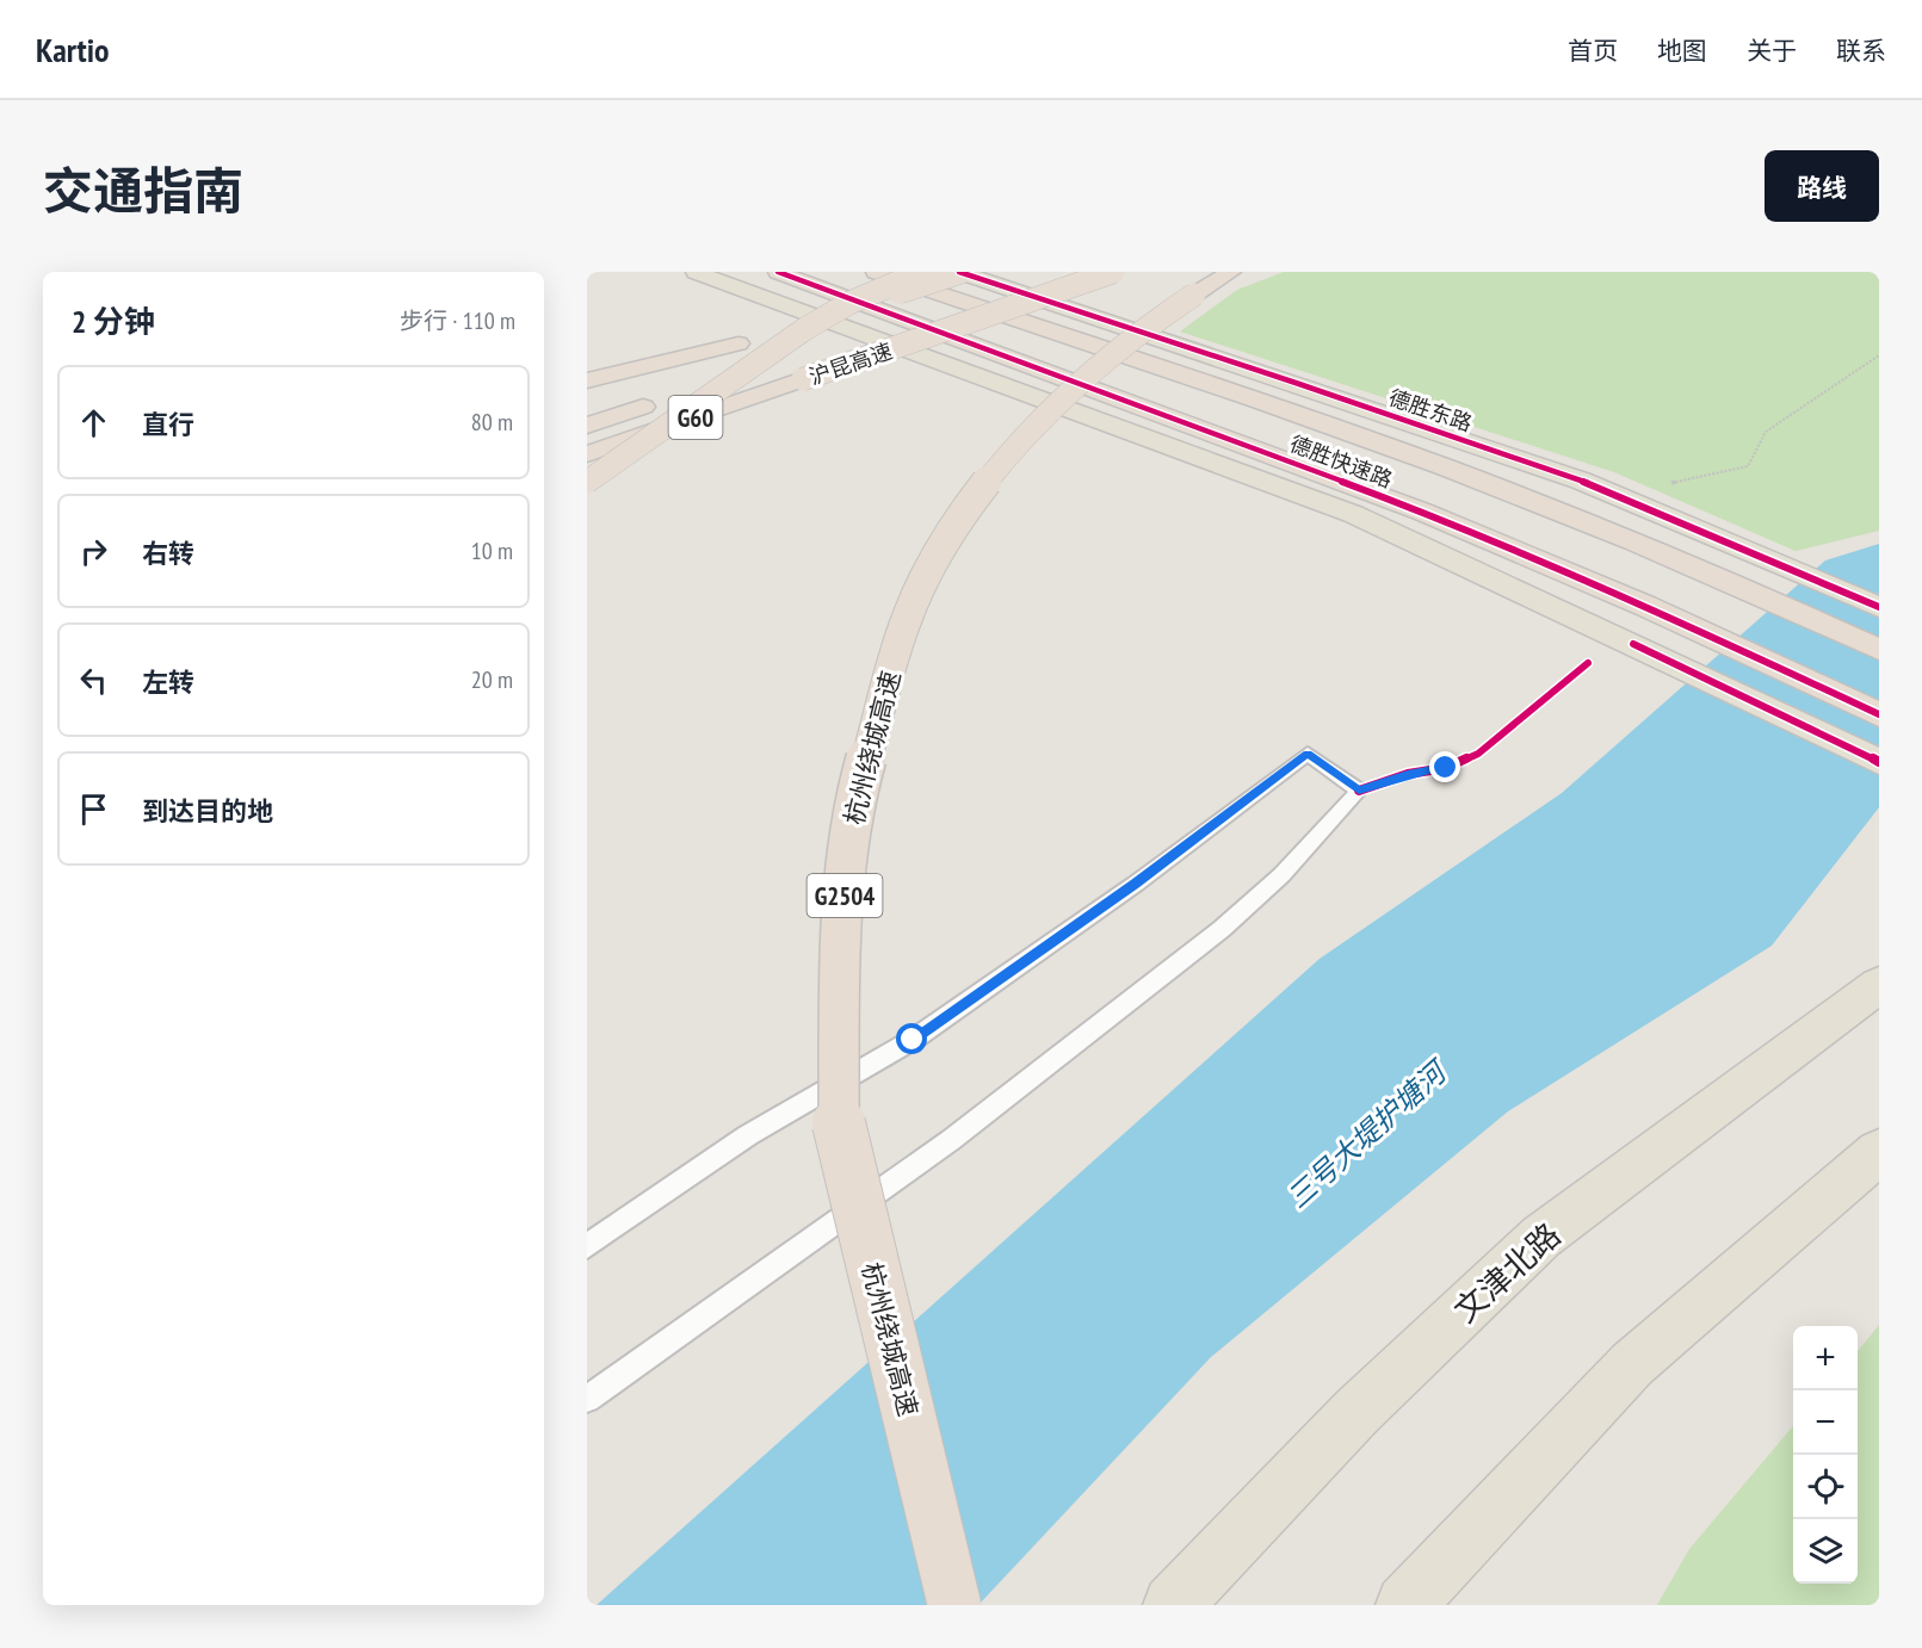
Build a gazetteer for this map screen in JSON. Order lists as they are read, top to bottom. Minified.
{"streets":{"highway":["沪昆高速","G60","德胜快速路","杭州绕城高速","G2504"],"main road":["德胜东路","文津北路"]},"water":["三号大堤护塘河"],"page":{"header":"Kartio","nav":["首页","地图","关于","联系"],"title":"交通指南","buttons":"路线","heading":["2 分钟","步行 · 110 m"],"list":[["直行","80 m"],["右转","10 m"],["左转","20 m"],"到达目的地"],"map_buttons":["+","−"]}}
